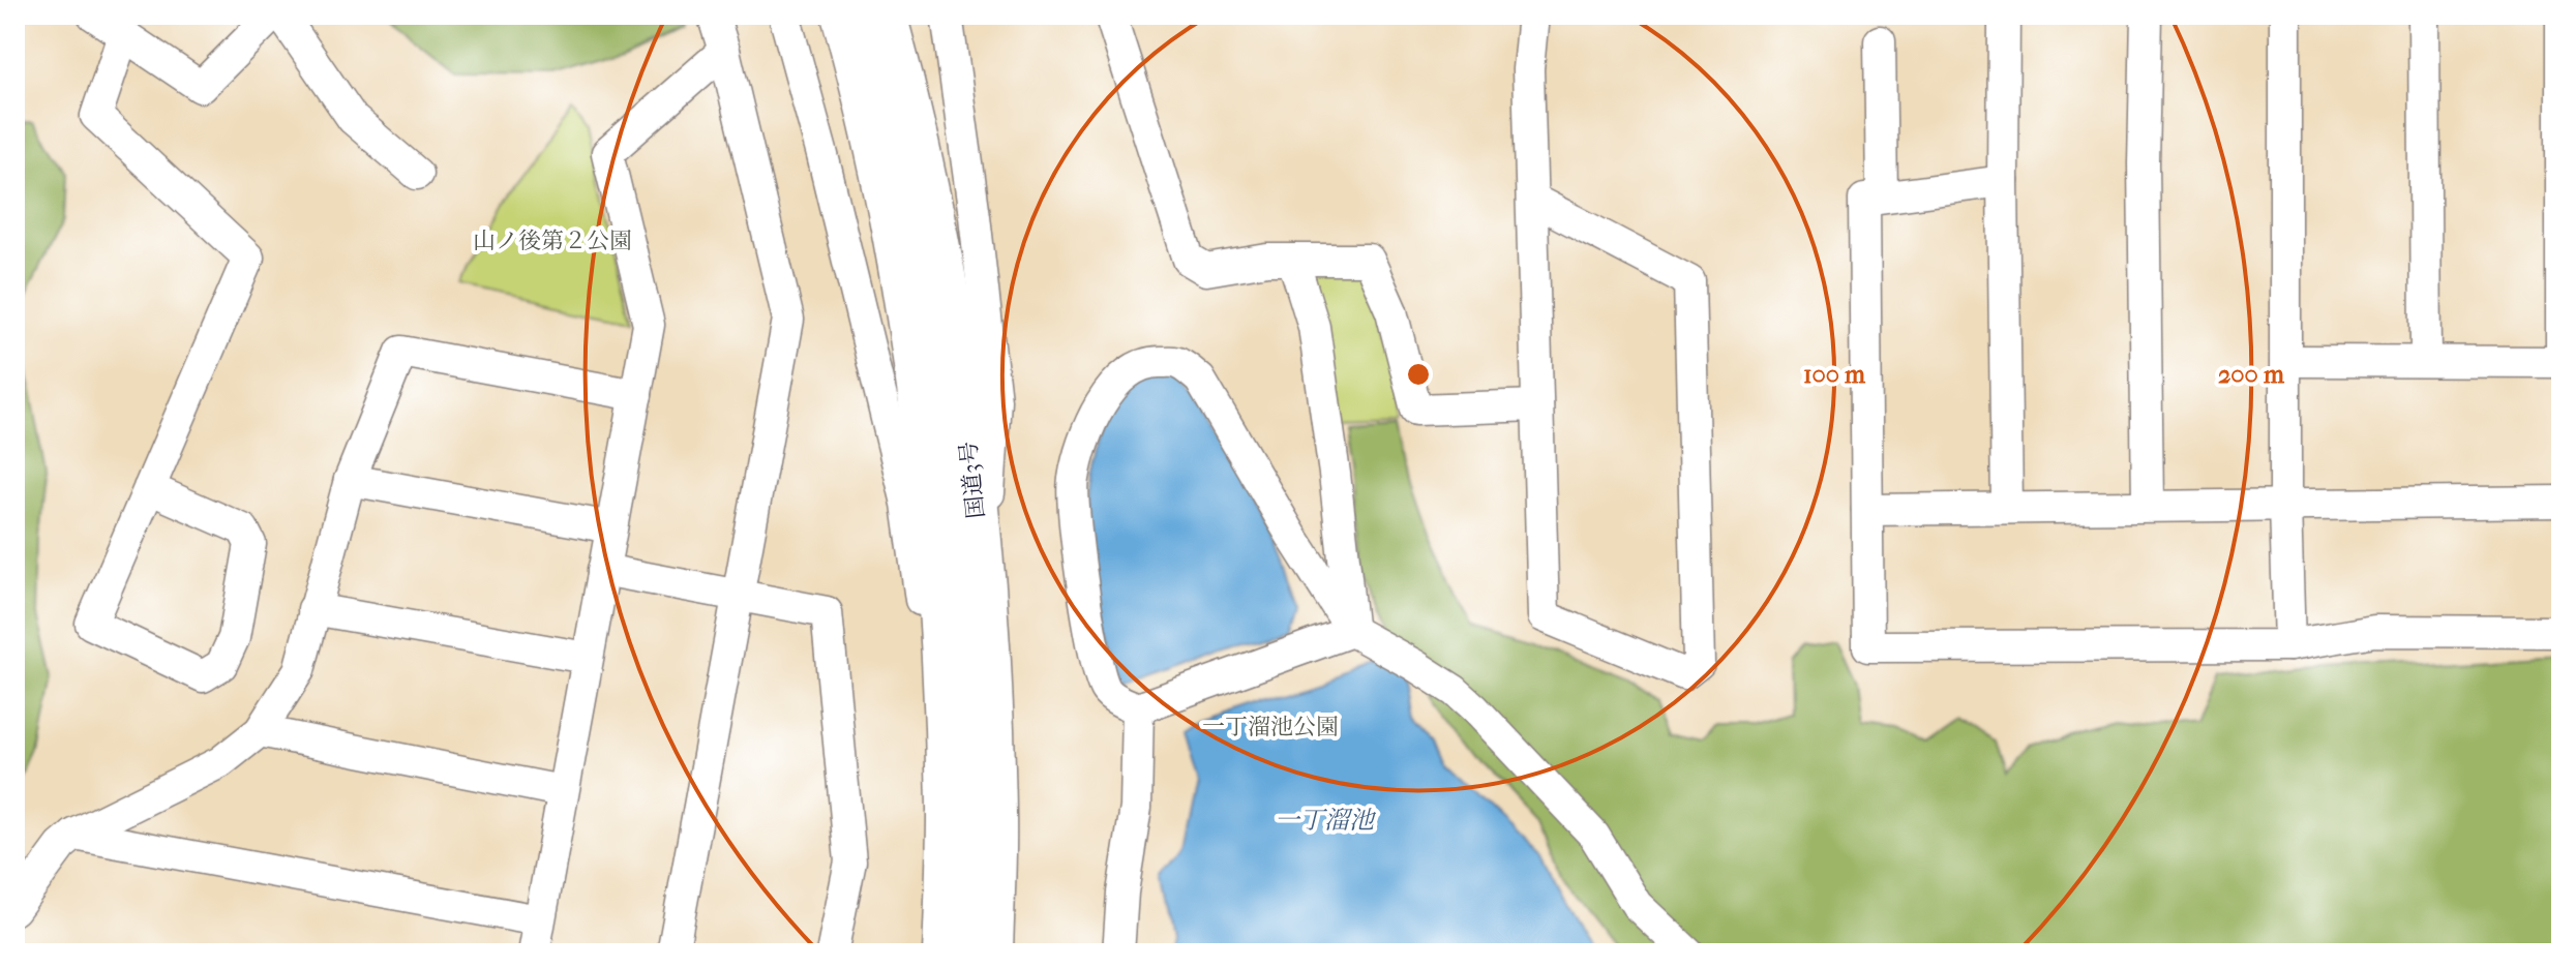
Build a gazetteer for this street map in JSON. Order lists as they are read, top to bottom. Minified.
{"streets":{"highway":["国道3号"]},"water":["一丁溜池"],"parks":["山ノ後第２公園","一丁溜池公園"],"rings":["100 m","200 m"]}
